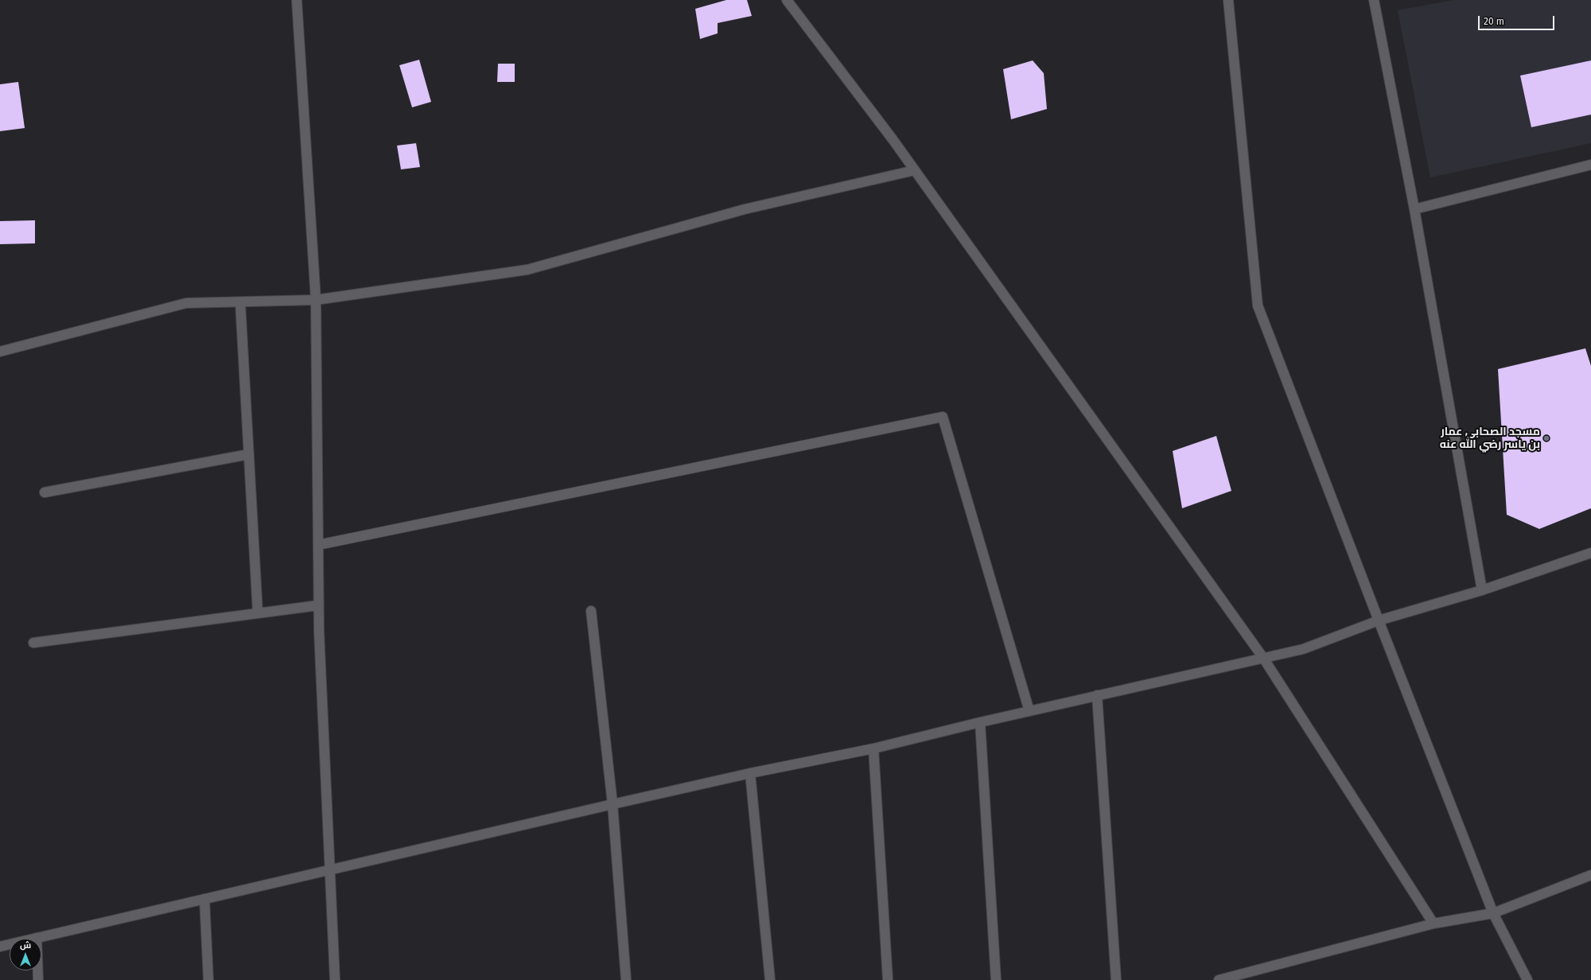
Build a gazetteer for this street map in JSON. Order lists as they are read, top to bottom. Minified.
{"places":["مسجد الصحابي عمار بن ياسر رضي الله عنه"],"scale_bar":"20 m","north":"top"}
